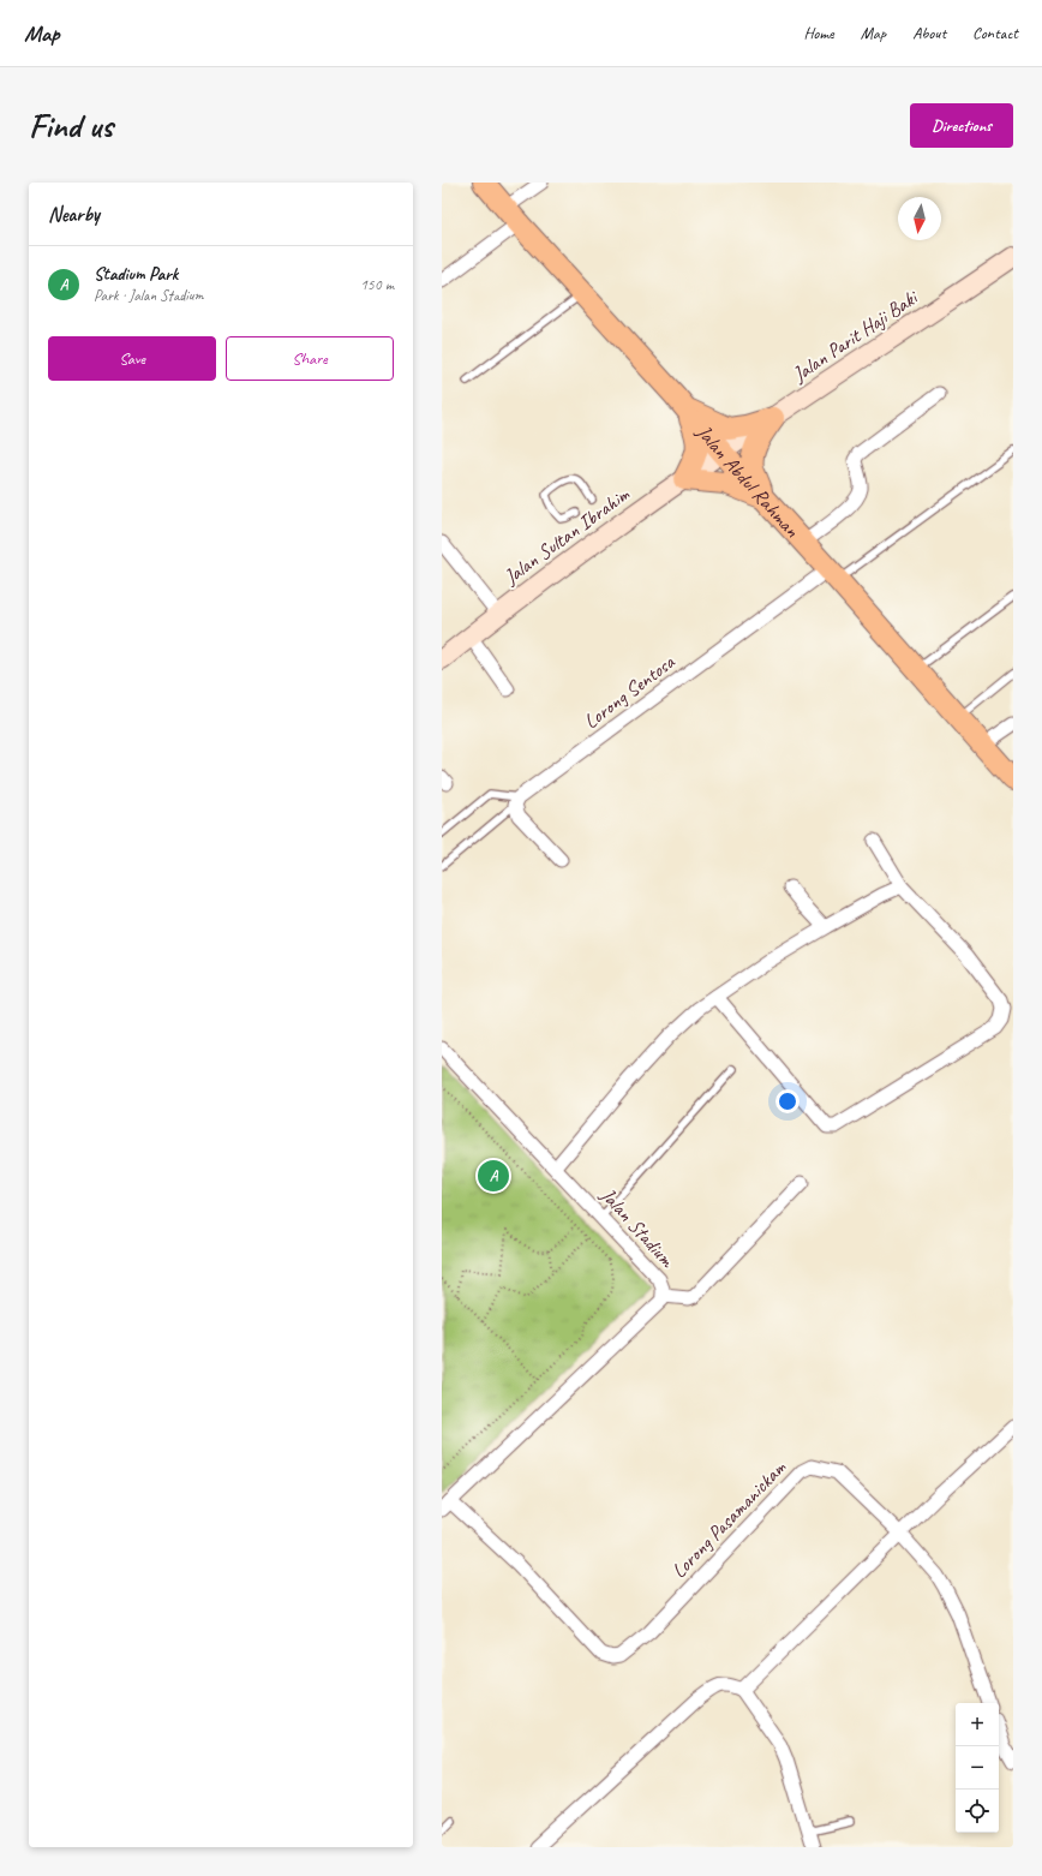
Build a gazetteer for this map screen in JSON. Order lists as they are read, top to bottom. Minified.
{"streets":{"main road":["Jalan Abdul Rahman"],"street":["Jalan Parit Haji Baki","Jalan Sultan Ibrahim","Lorong Sentosa","Jalan Stadium","Lorong Pasamanickam"]},"crossings":[["Jalan Parit Haji Baki","Jalan Abdul Rahman"],["Jalan Parit Haji Baki","Jalan Sultan Ibrahim"],["Jalan Abdul Rahman","Jalan Sultan Ibrahim"],["Jalan Abdul Rahman","Lorong Sentosa"],["Jalan Stadium","Lorong Pasamanickam"]],"north":"bottom","page":{"header":"Map","nav":["Home","Map","About","Contact"],"buttons":["Directions",["Save","Share"]],"title":"Find us","heading":"Nearby","list":[{"mark":"A","name":"Stadium Park","note":"Park · Jalan Stadium","value":"150 m"}],"pins":"A","map_buttons":["+","−"]}}
